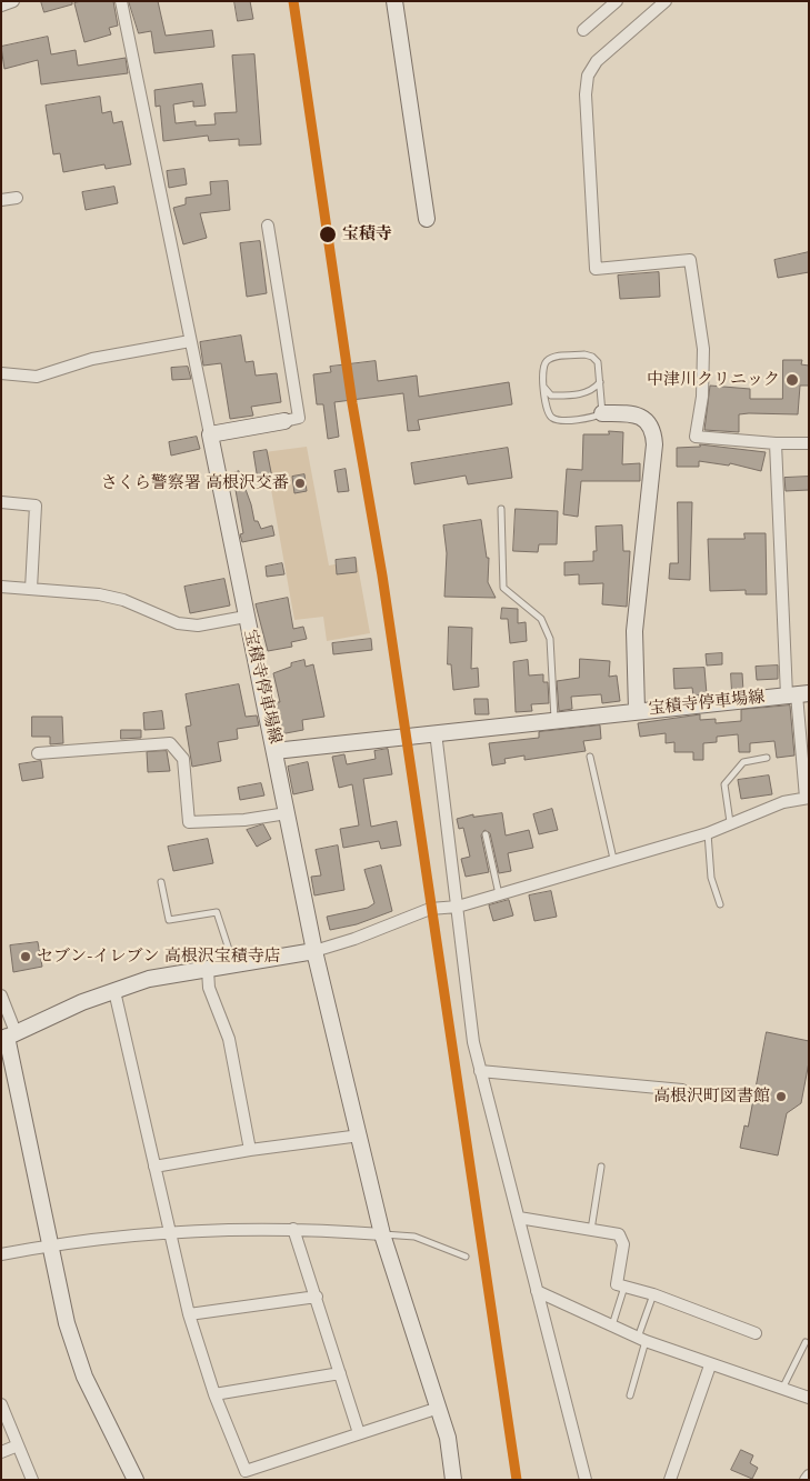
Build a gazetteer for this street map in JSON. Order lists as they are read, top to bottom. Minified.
{"streets":{"street":["宝積寺停車場線"]},"places":["宝積寺","中津川クリニック","さくら警察署 高根沢交番","セブン-イレブン 高根沢宝積寺店","高根沢町図書館"]}
